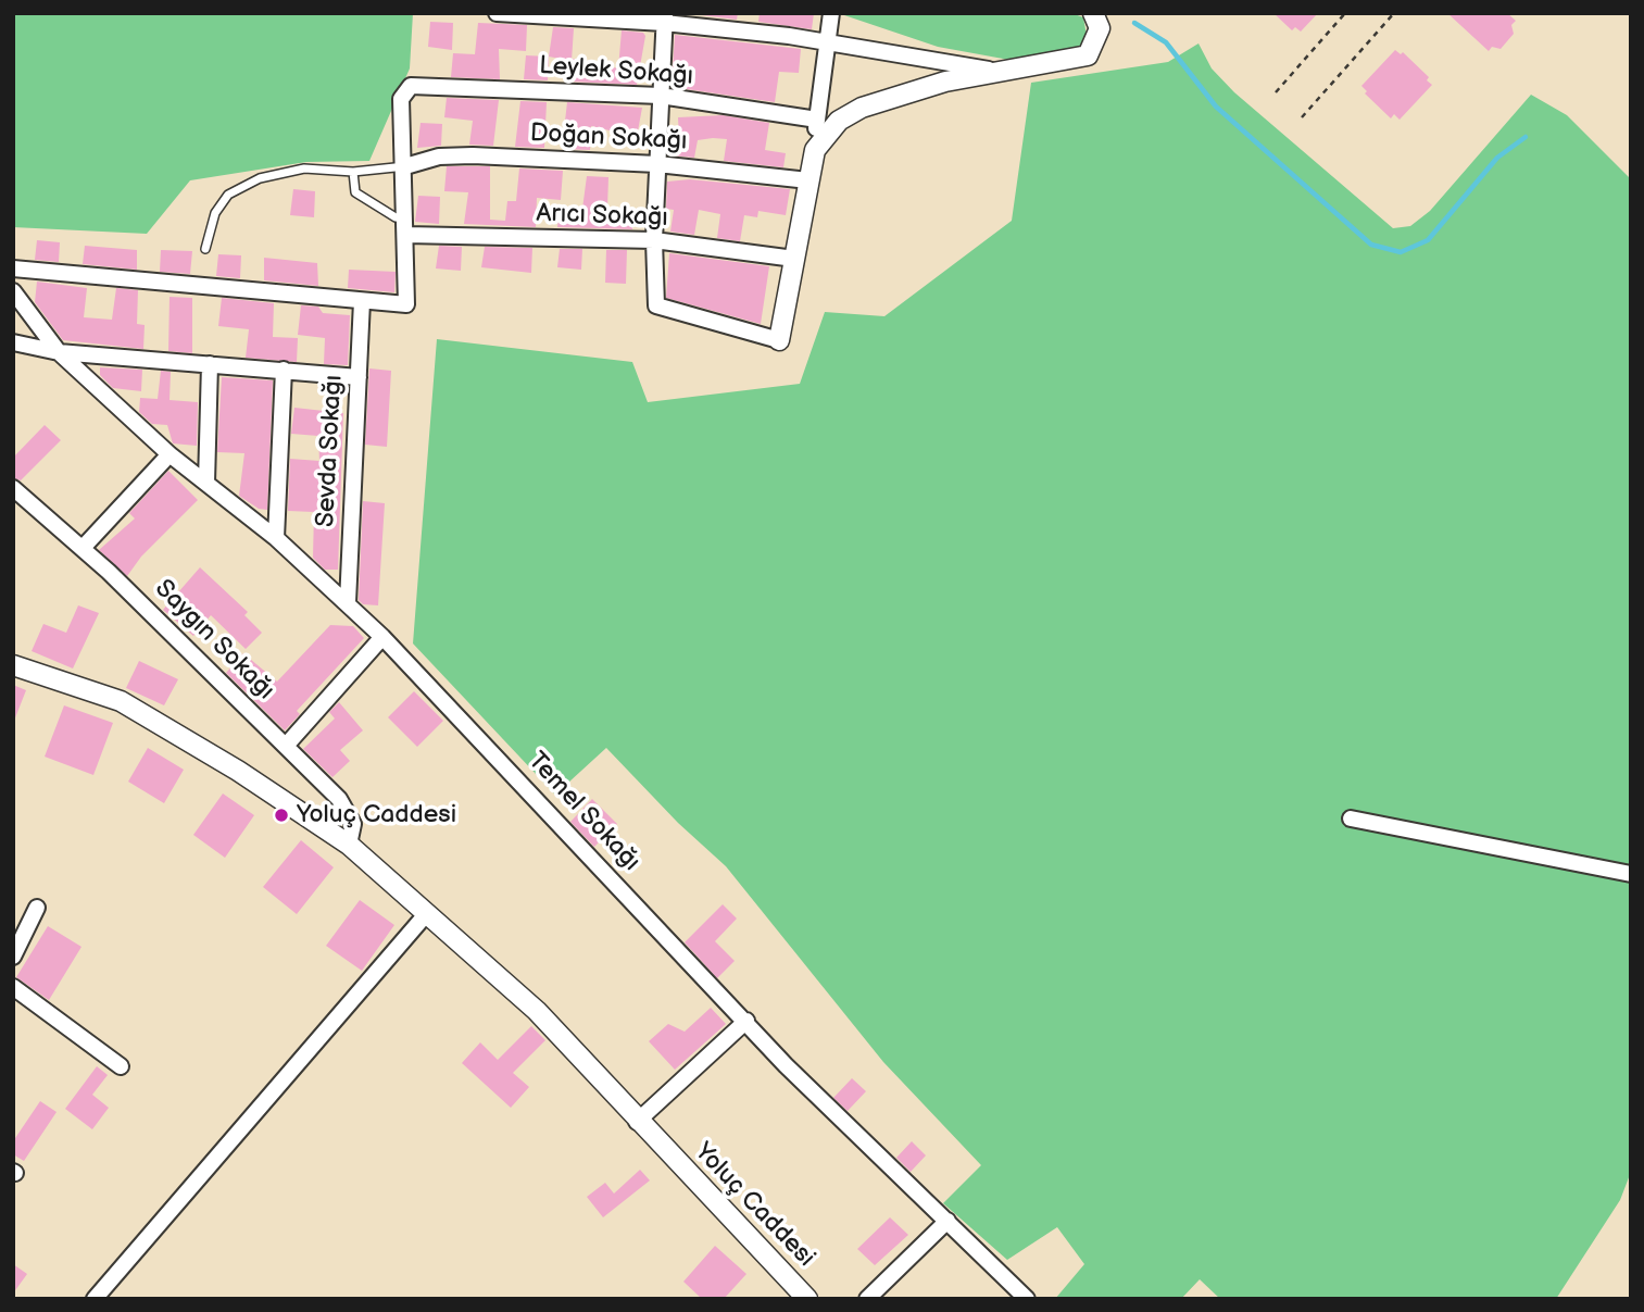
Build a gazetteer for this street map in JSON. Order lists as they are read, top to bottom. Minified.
{"streets":{"street":["Leylek Sokağı","Doğan Sokağı","Arıcı Sokağı","Sevda Sokağı","Saygın Sokağı","Temel Sokağı","Yoluç Caddesi"]},"crossings":[["Leylek Sokağı","Doğan Sokağı"],["Sevda Sokağı","Temel Sokağı"],["Saygın Sokağı","Yoluç Caddesi"]],"places":["Yoluç Caddesi"]}
